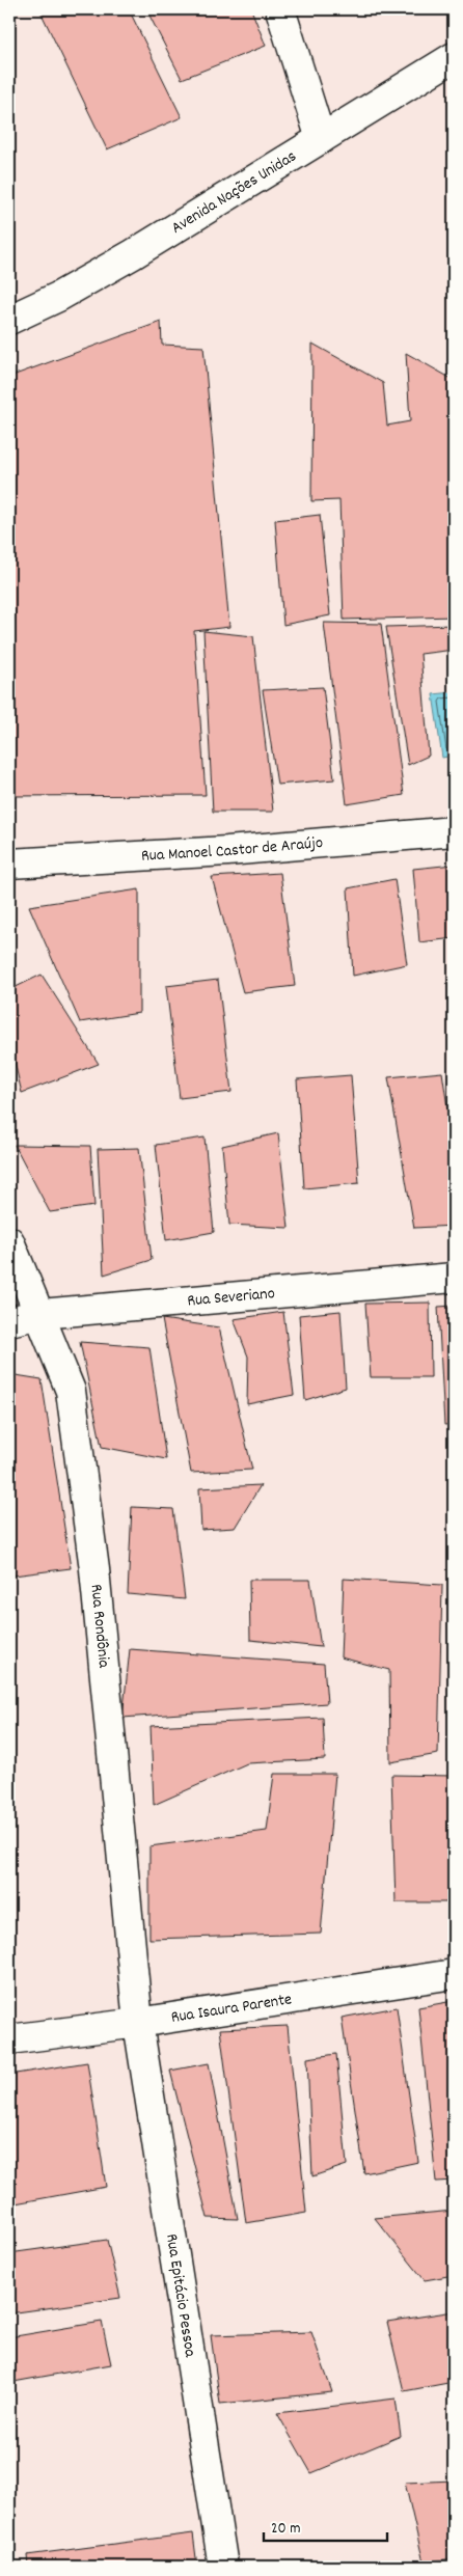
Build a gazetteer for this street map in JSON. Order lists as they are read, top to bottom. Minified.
{"streets":{"street":["Avenida Nações Unidas","Rua Manoel Castor de Araújo","Rua Severiano","Rua Rondônia","Rua Isaura Parente","Rua Epitácio Pessoa"]},"crossings":[["Rua Severiano","Rua Rondônia"],["Rua Rondônia","Rua Isaura Parente"],["Rua Rondônia","Rua Epitácio Pessoa"],["Rua Isaura Parente","Rua Epitácio Pessoa"]],"scale_bar":"20 m"}
